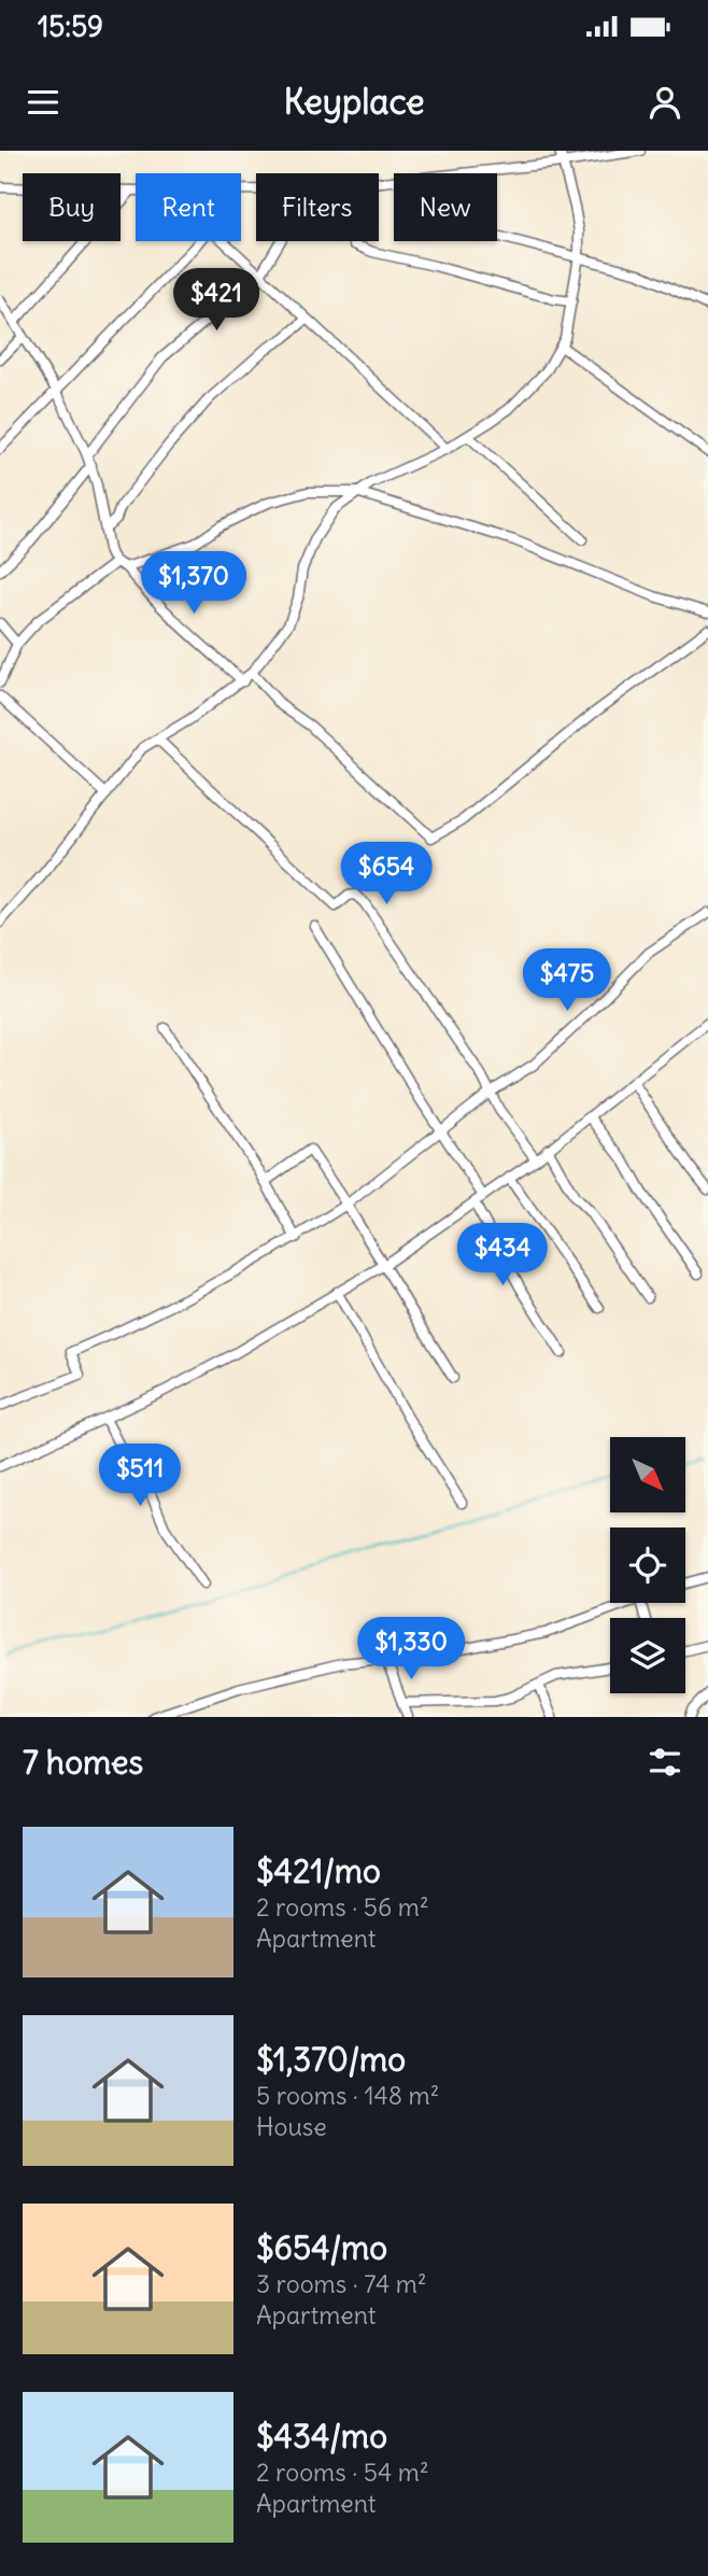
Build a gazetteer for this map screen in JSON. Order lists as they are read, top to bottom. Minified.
{"north":"bottom right","page":{"status":"15:59","header":"Keyplace","chip":["Buy","Rent","Filters","New"],"price":["$421","$1,370","$654","$475","$434","$511","$1,330"],"heading":"7 homes","list":[{"name":"$421/mo","note":"2 rooms · 56 m² · Apartment"},{"name":"$1,370/mo","note":"5 rooms · 148 m² · House"},{"name":"$654/mo","note":"3 rooms · 74 m² · Apartment"},{"name":"$434/mo","note":"2 rooms · 54 m² · Apartment"}]}}
